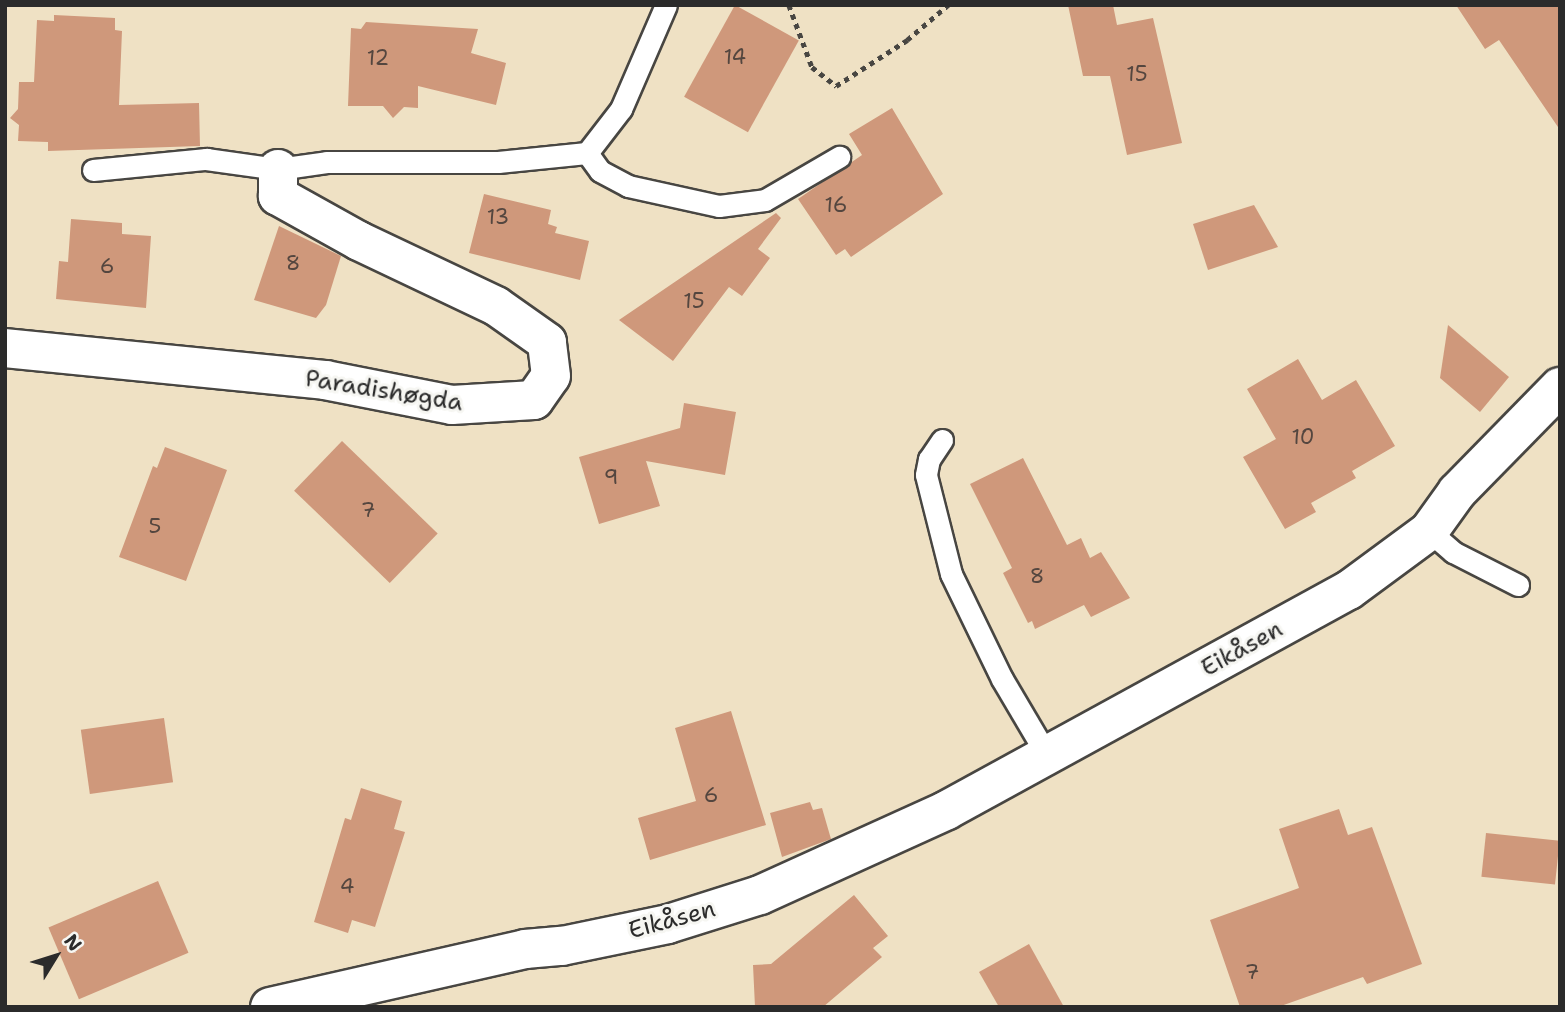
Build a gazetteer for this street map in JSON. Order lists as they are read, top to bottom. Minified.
{"streets":{"street":["Paradishøgda","Eikåsen"]},"house_numbers":["14","12","15","16","13","8","6","15","10","9","7","5","8","6","4","7"],"north":"top right"}
